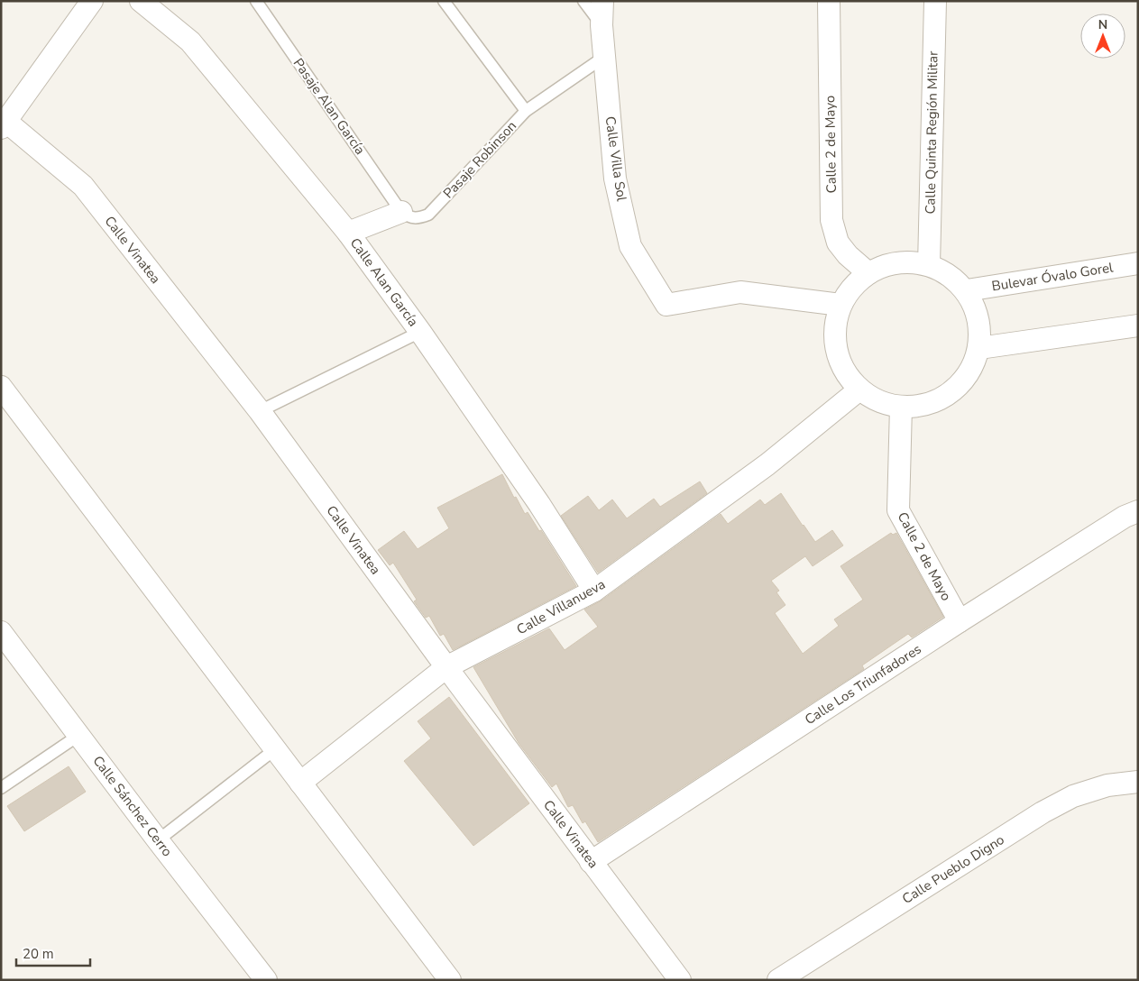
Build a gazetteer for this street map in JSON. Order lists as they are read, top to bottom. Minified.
{"streets":{"street":["Calle Quinta Región Militar","Calle 2 de Mayo","Calle Villa Sol","Calle Vinatea","Bulevar Óvalo Gorel","Calle Alan García","Calle Villanueva","Calle Los Triunfadores","Calle Sánchez Cerro","Calle Pueblo Digno"],"lane":["Pasaje Alan García","Pasaje Robinson"]},"crossings":[["Pasaje Alan García","Pasaje Robinson"],["Calle Quinta Región Militar","Calle 2 de Mayo"],["Calle Quinta Región Militar","Calle Villa Sol"],["Calle Quinta Región Militar","Bulevar Óvalo Gorel"],["Calle Quinta Región Militar","Calle Villanueva"],["Calle 2 de Mayo","Calle Villa Sol"],["Calle 2 de Mayo","Bulevar Óvalo Gorel"],["Calle 2 de Mayo","Calle Villanueva"],["Calle 2 de Mayo","Calle Los Triunfadores"],["Calle Villa Sol","Pasaje Robinson"],["Calle Villa Sol","Bulevar Óvalo Gorel"],["Calle Villa Sol","Calle Villanueva"],["Calle Vinatea","Calle Villanueva"],["Calle Vinatea","Calle Los Triunfadores"],["Bulevar Óvalo Gorel","Calle Villanueva"],["Calle Alan García","Calle Villanueva"]],"scale_bar":"20 m","north":"top"}
